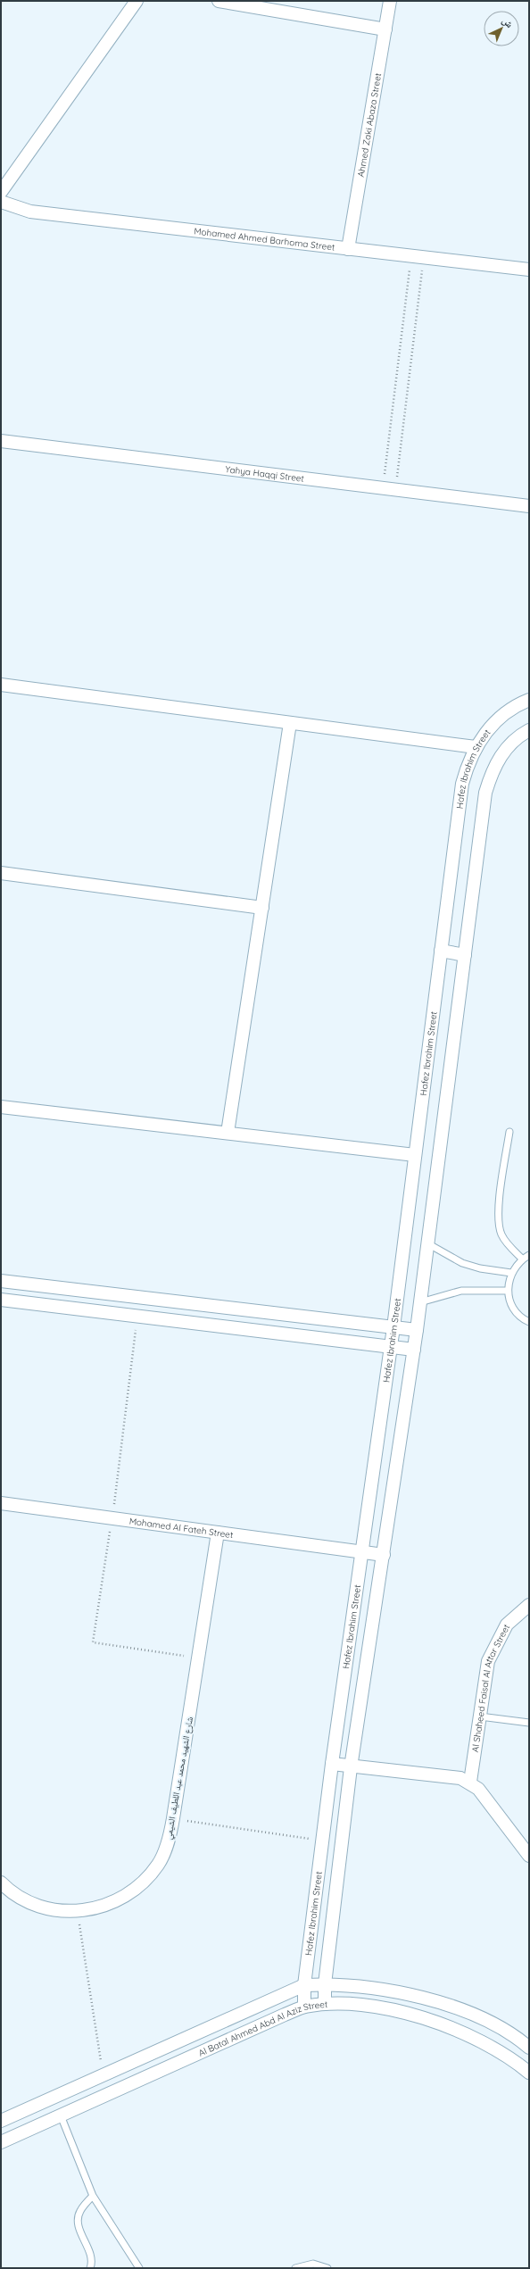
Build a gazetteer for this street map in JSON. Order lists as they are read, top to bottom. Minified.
{"streets":{"street":["Ahmed Zaki Abaza Street","Mohamed Ahmed Barhoma Street","Yahya Haqqi Street","Hafez Ibrahim Street","Mohamed Al Fateh Street","Al Shaheed Faisal Al Attar Street","شارع الشهيد محمد عبد اللطيف الشيمي","Al Batal Ahmed Abd Al Aziz Street"]},"crossings":[["Ahmed Zaki Abaza Street","Mohamed Ahmed Barhoma Street"],["Hafez Ibrahim Street","Mohamed Al Fateh Street"],["Hafez Ibrahim Street","Al Batal Ahmed Abd Al Aziz Street"],["Mohamed Al Fateh Street","شارع الشهيد محمد عبد اللطيف الشيمي"]],"north":"top right"}
